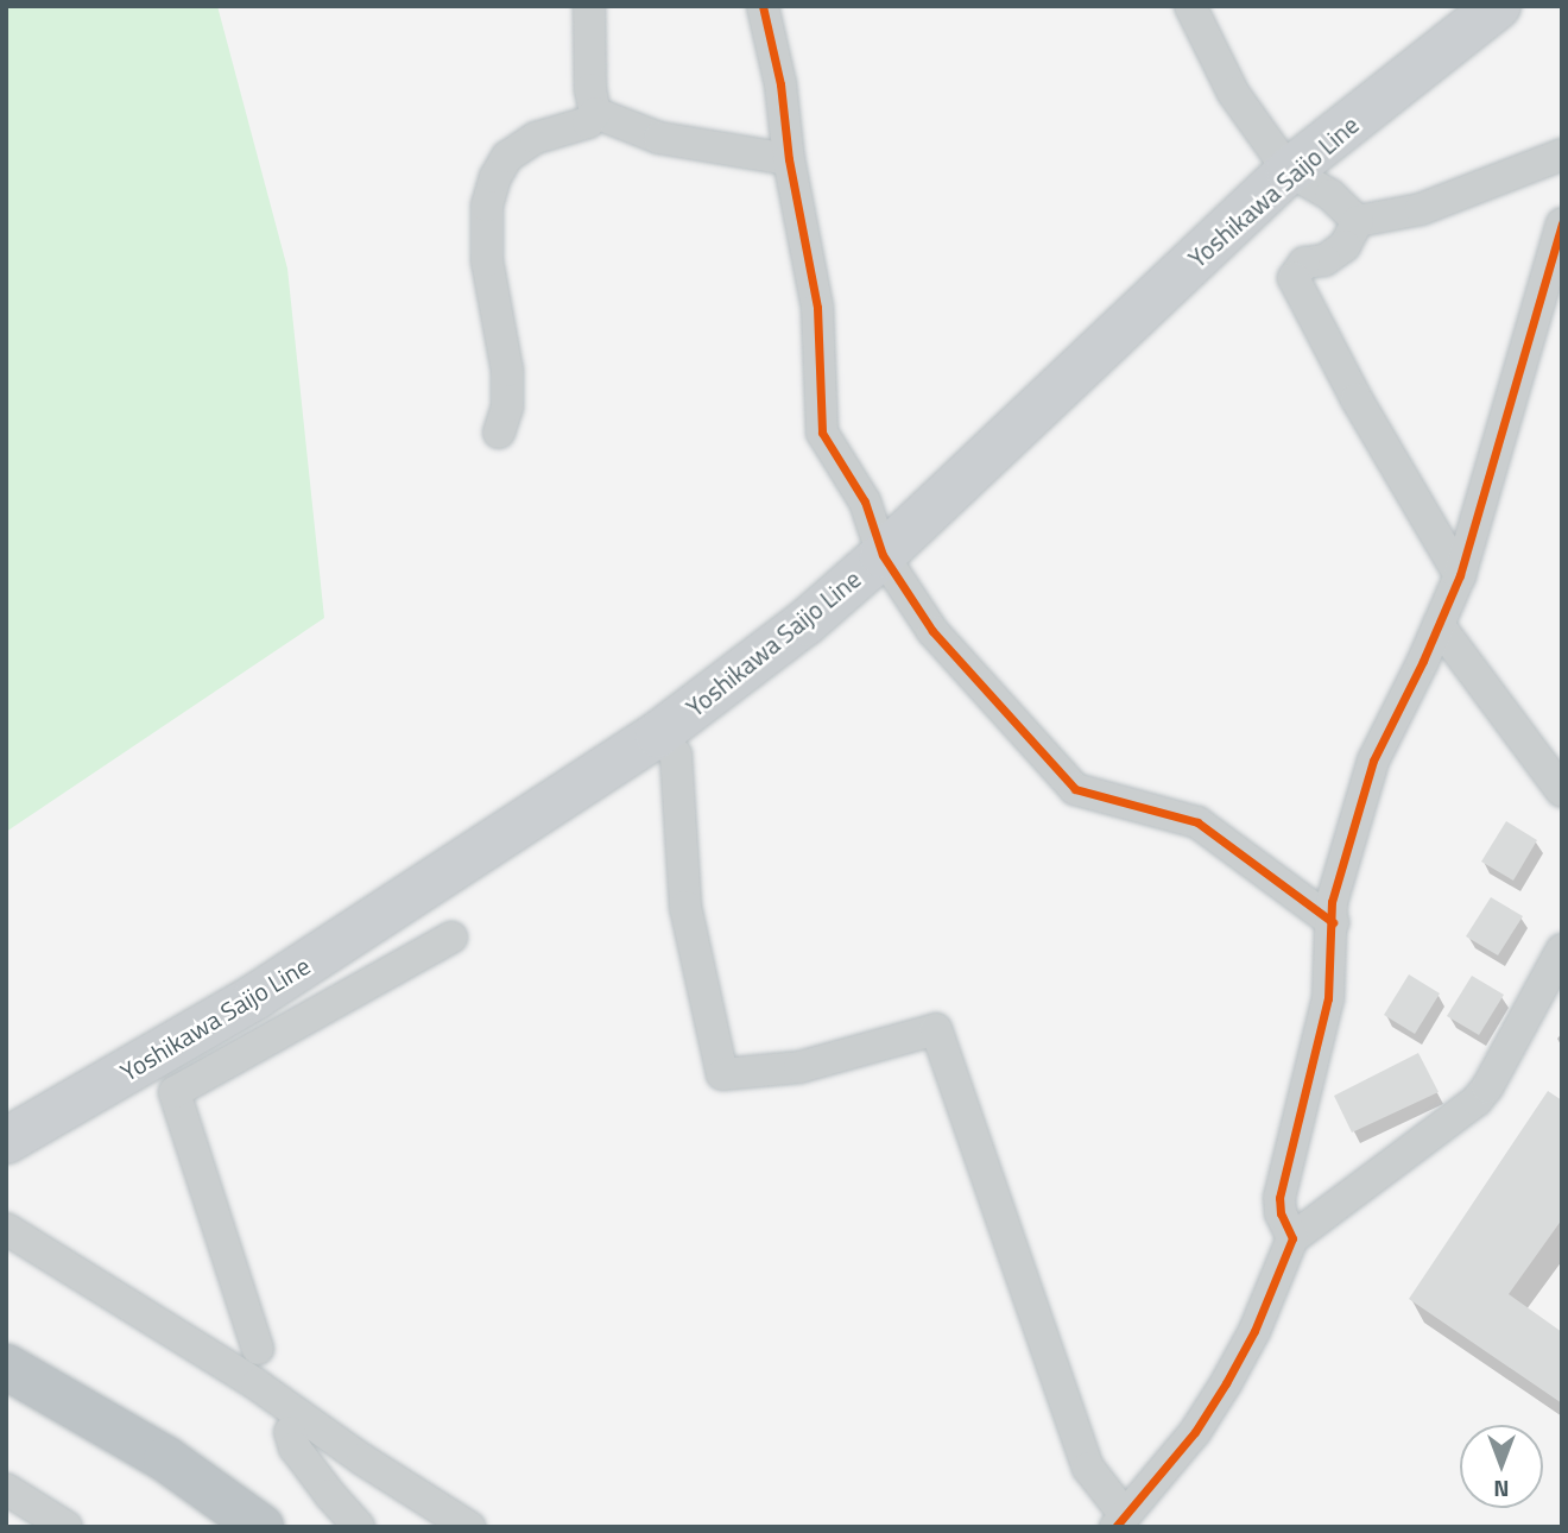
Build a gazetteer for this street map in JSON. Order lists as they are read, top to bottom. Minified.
{"streets":{"main road":["Yoshikawa Saijo Line"]},"north":"bottom"}
